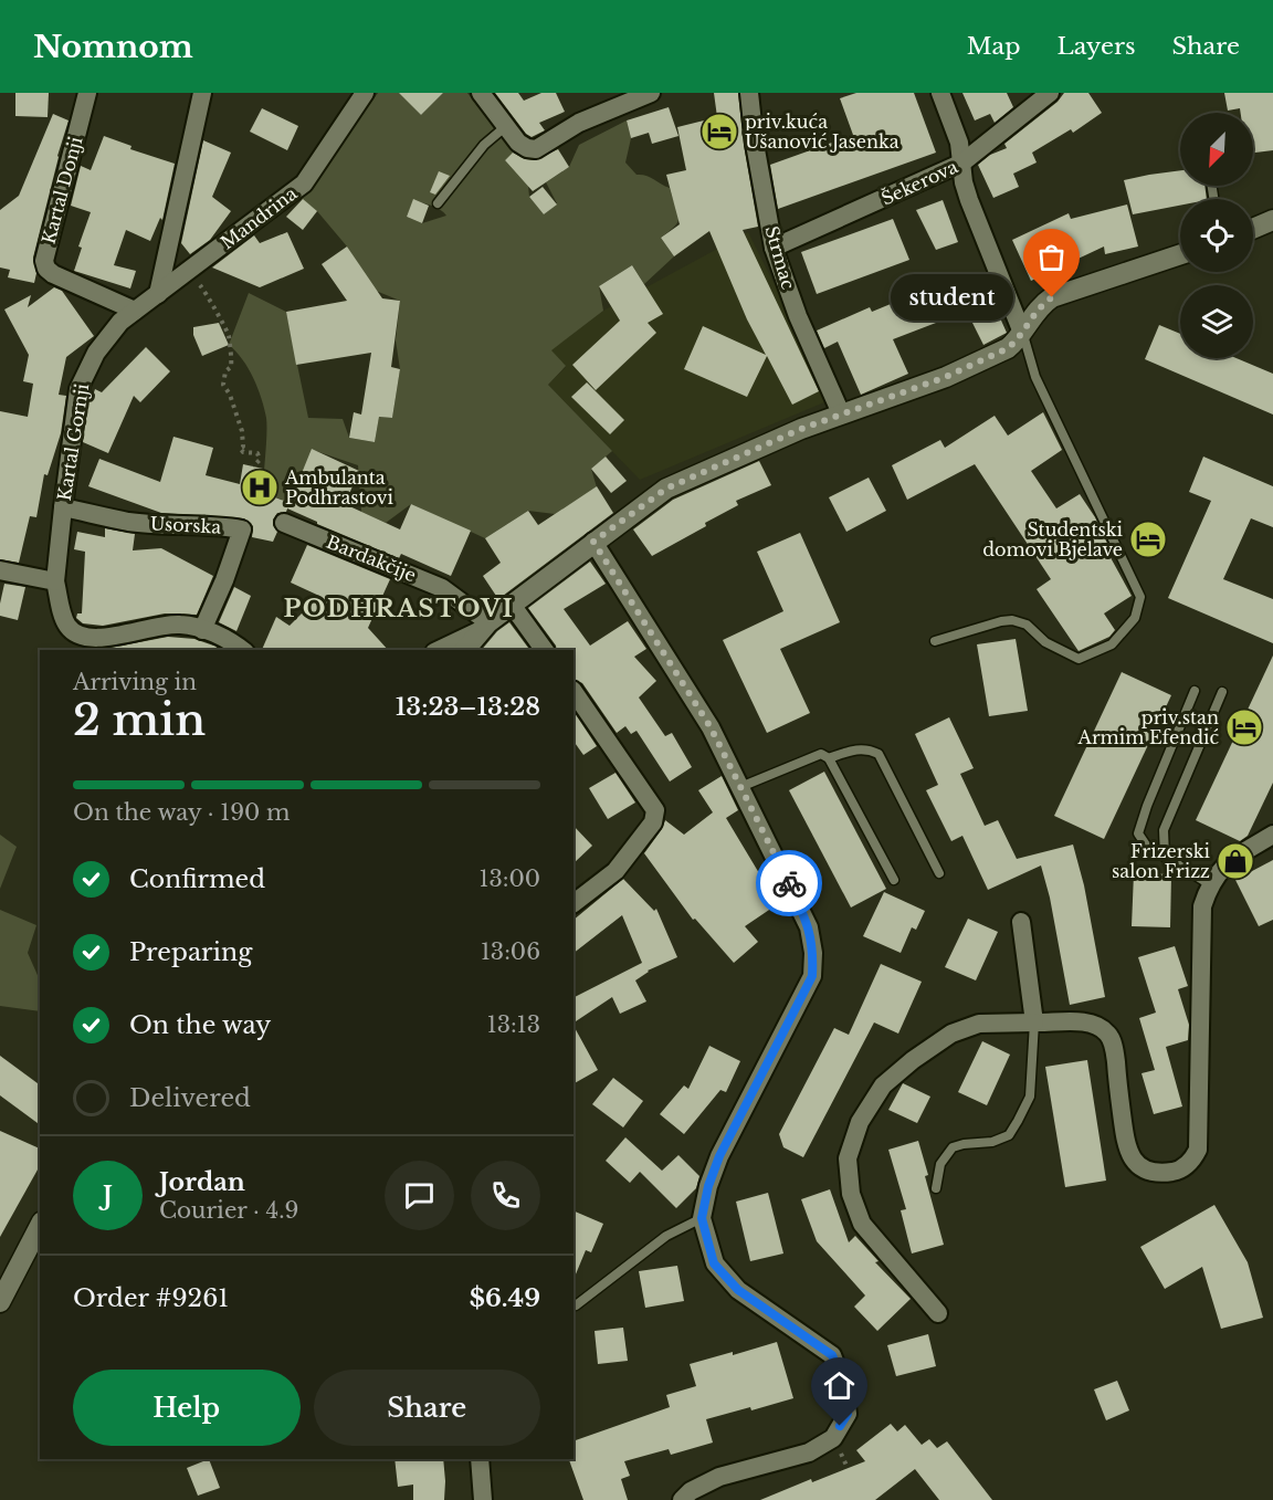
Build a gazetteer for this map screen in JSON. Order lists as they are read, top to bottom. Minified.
{"streets":{"street":["Šekerova","Kartal Donji","Mandrina","Strmac","Kartal Gornji","Usorska","Bardakčije"]},"crossings":[["Šekerova","Strmac"],["Kartal Donji","Kartal Gornji"],["Mandrina","Kartal Gornji"],["Kartal Gornji","Usorska"]],"districts":["PODHRASTOVI"],"places":{"hotel":["priv.kuća Ušanović Jasenka","Studentski domovi Bjelave","priv.stan Armim Efendić"],"other":["student"],"hospital":["Ambulanta Podhrastovi"],"shop":["Frizerski salon Frizz"]},"north":"bottom left","page":{"header":"Nomnom","nav":["Map","Layers","Share"],"bubble":"student","heading":["2 min","Arriving in","13:23–13:28"],"panel":["Jordan","Courier · 4.9","Order #9261","$6.49"],"bar":"On the way · 190 m","list":[["Confirmed","13:00"],["Preparing","13:06"],["On the way","13:13"],"Delivered"],"round":"J","buttons":["Help","Share"]}}
